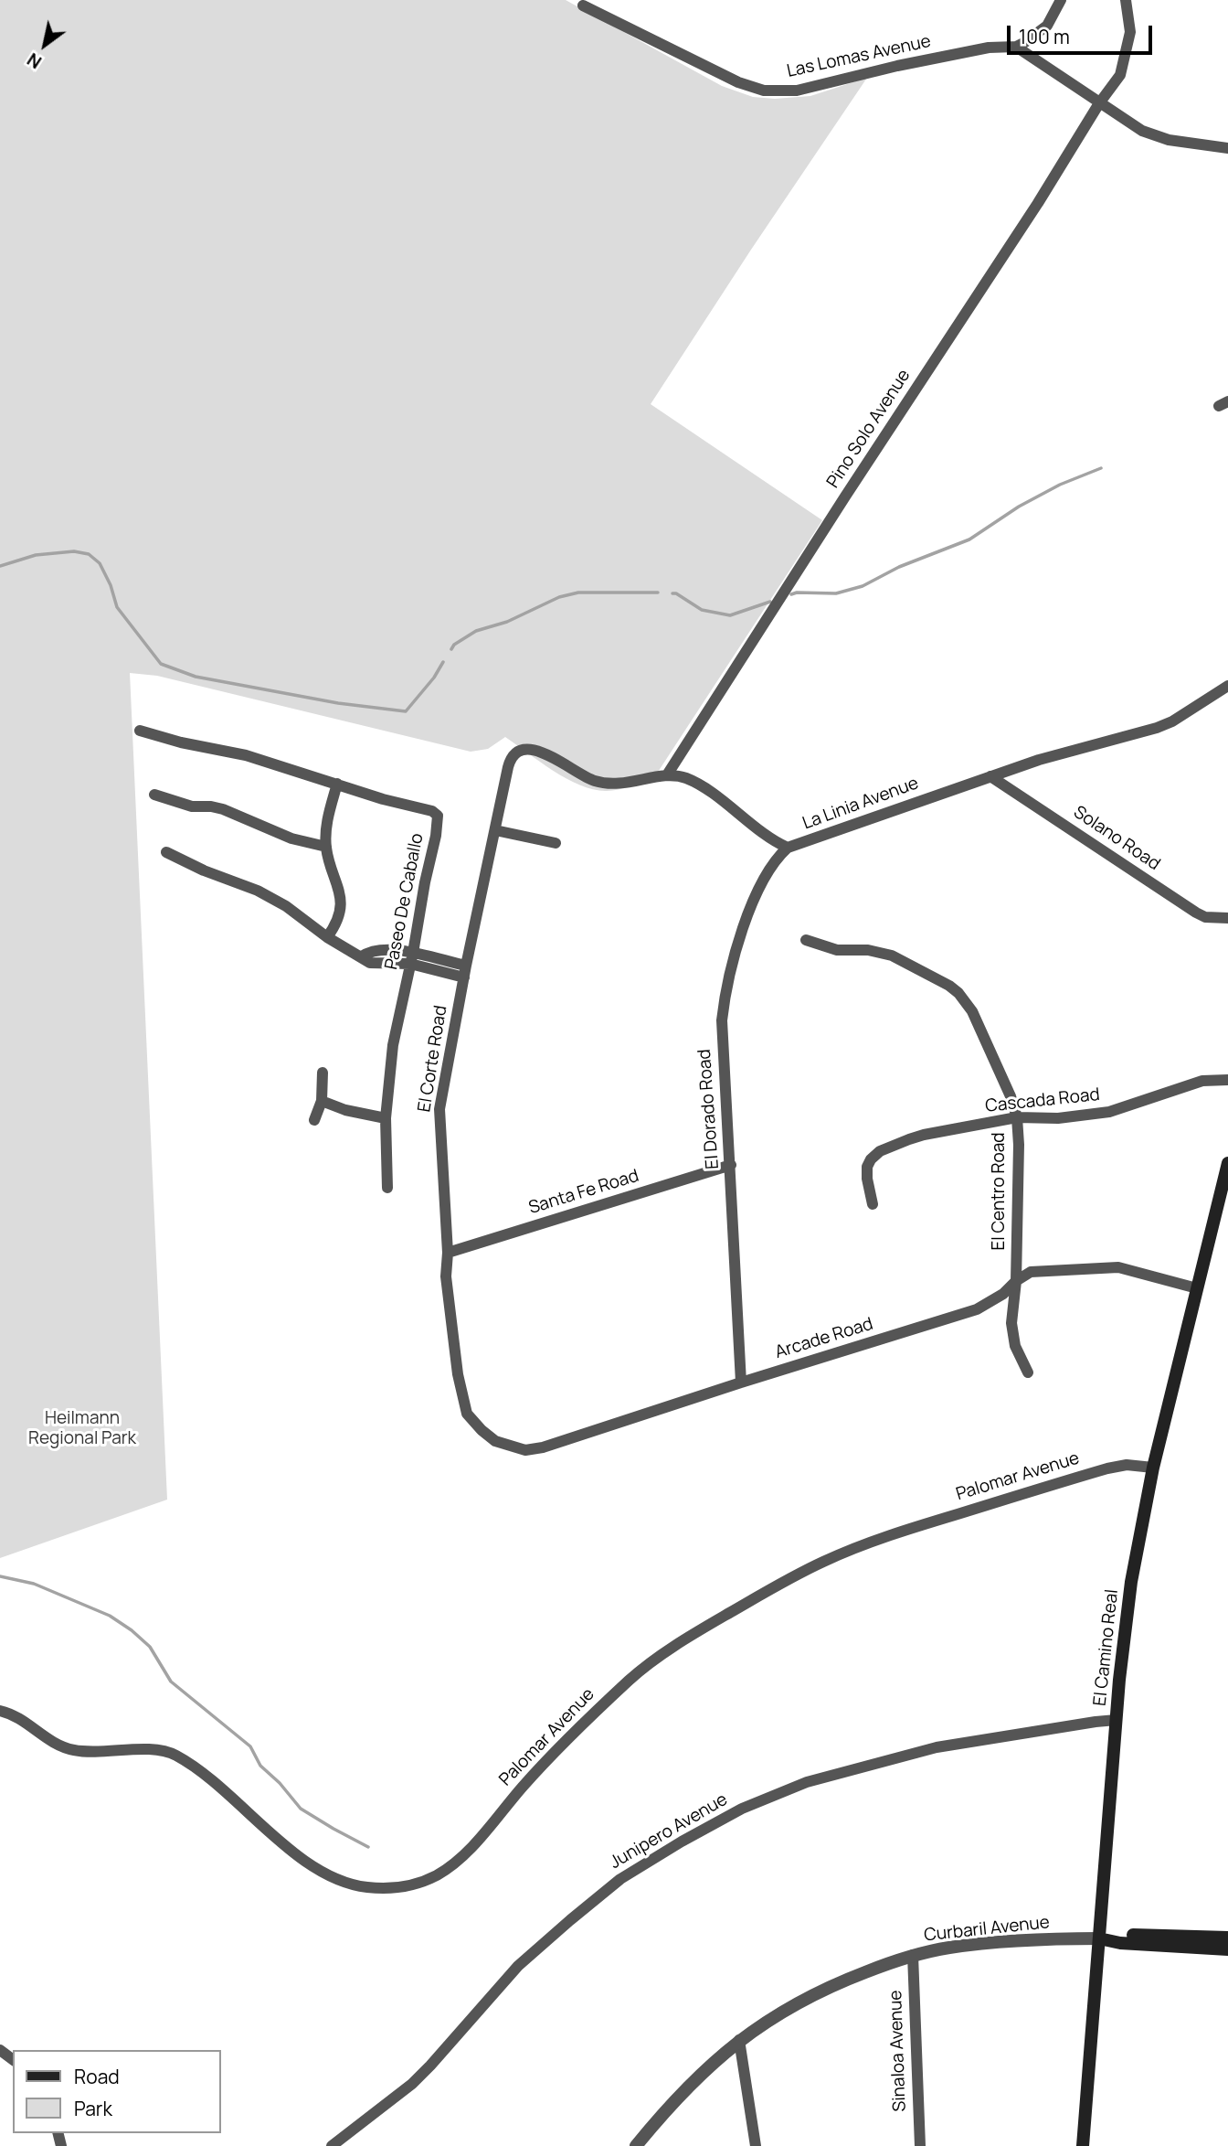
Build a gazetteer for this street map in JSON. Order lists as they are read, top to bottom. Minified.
{"streets":{"main road":["El Camino Real","Curbaril Avenue"],"street":["Las Lomas Avenue","Pino Solo Avenue","La Linia Avenue","Solano Road","Paseo De Caballo","El Corte Road","Cascada Road","El Dorado Road","El Centro Road","Santa Fe Road","Arcade Road","Palomar Avenue","Junipero Avenue","Sinaloa Avenue"]},"crossings":[["Pino Solo Avenue","La Linia Avenue"],["Pino Solo Avenue","El Corte Road"],["La Linia Avenue","Solano Road"],["La Linia Avenue","El Corte Road"],["La Linia Avenue","El Dorado Road"],["El Corte Road","Santa Fe Road"],["El Corte Road","Arcade Road"],["Cascada Road","El Centro Road"],["El Dorado Road","Santa Fe Road"],["El Dorado Road","Arcade Road"],["El Centro Road","Arcade Road"],["Arcade Road","El Camino Real"],["Palomar Avenue","El Camino Real"],["El Camino Real","Junipero Avenue"],["El Camino Real","Curbaril Avenue"],["Curbaril Avenue","Sinaloa Avenue"]],"parks":["Heilmann Regional Park"],"legend":["Road","Park"],"scale_bar":"100 m","north":"bottom left"}
